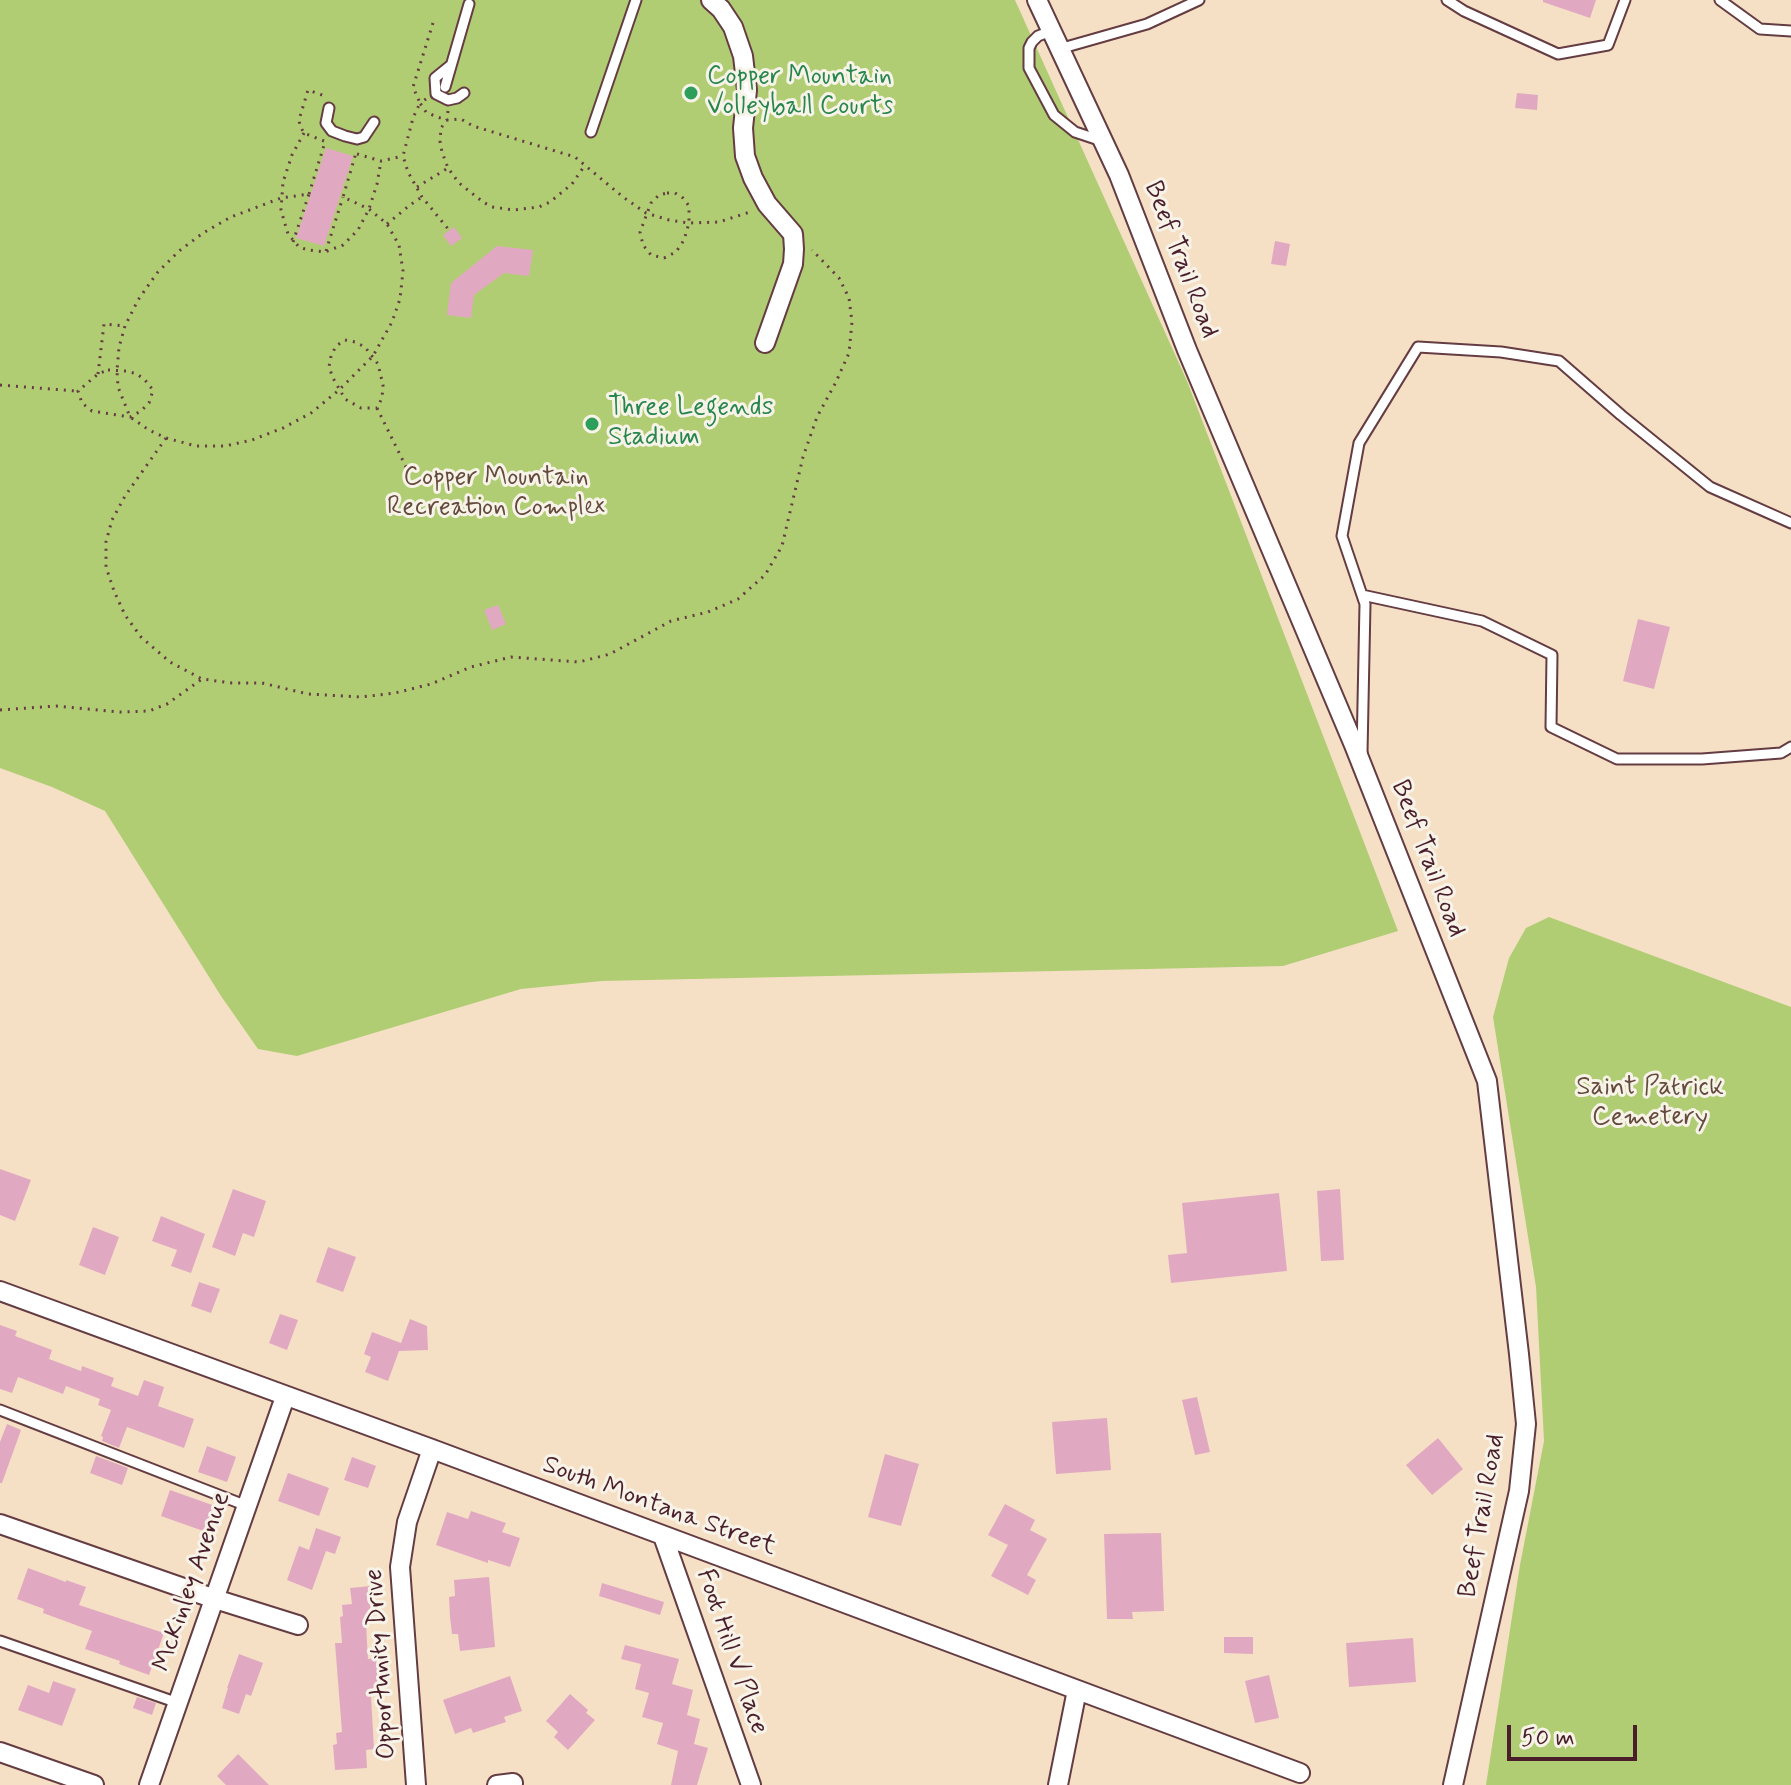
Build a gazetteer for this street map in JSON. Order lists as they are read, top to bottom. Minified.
{"streets":{"street":["Beef Trail Road","South Montana Street","McKinley Avenue","Foot Hill V Place","Opportunity Drive"]},"crossings":[["South Montana Street","McKinley Avenue"],["South Montana Street","Foot Hill V Place"],["South Montana Street","Opportunity Drive"]],"parks":["Copper Mountain Recreation Complex","Saint Patrick Cemetery"],"places":["Copper Mountain Volleyball Courts","Three Legends Stadium"],"scale_bar":"50 m"}
